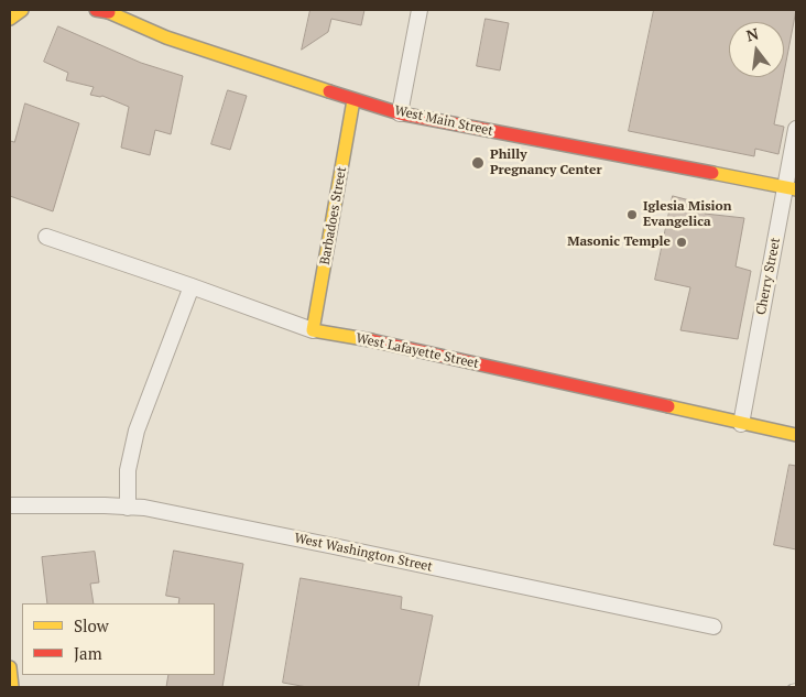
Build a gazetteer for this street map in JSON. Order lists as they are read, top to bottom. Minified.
{"streets":{"main road":["West Main Street","Barbadoes Street","West Lafayette Street"],"street":["Cherry Street","West Washington Street"]},"crossings":[["West Main Street","Barbadoes Street"],["West Main Street","Cherry Street"],["Barbadoes Street","West Lafayette Street"],["Cherry Street","West Lafayette Street"]],"places":["Philly Pregnancy Center","Iglesia Mision Evangelica","Masonic Temple"],"legend":["Slow","Jam"],"north":"top"}
